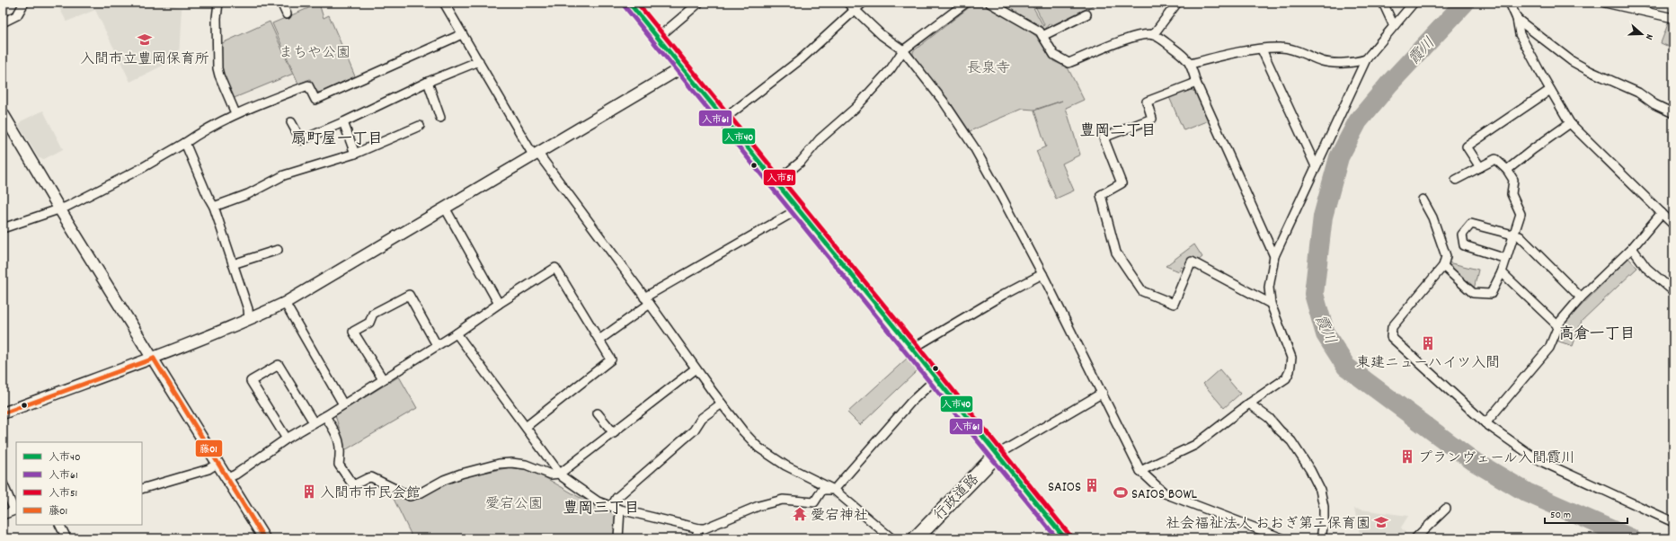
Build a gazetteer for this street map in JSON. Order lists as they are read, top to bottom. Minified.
{"streets":{"highway":["行政道路"]},"districts":["豊岡二丁目","扇町屋一丁目","高倉一丁目","豊岡三丁目"],"water":["霞川"],"parks":["まちや公園","長泉寺","愛宕公園"],"places":{"school or university":["入間市立豊岡保育所","社会福祉法人 おおぎ第二保育園"],"building":["東建ニューハイツ入間","プランヴェール入間霞川","SAIOS","入間市市民会館"],"sports":["SAIOS BOWL"],"temple":["愛宕神社"]},"lines":["transit line 入市40","transit line 入市51","transit line 入市61","transit line 藤01"],"legend":["入市40","入市61","入市51","藤01"],"scale_bar":"50 m","north":"right"}
